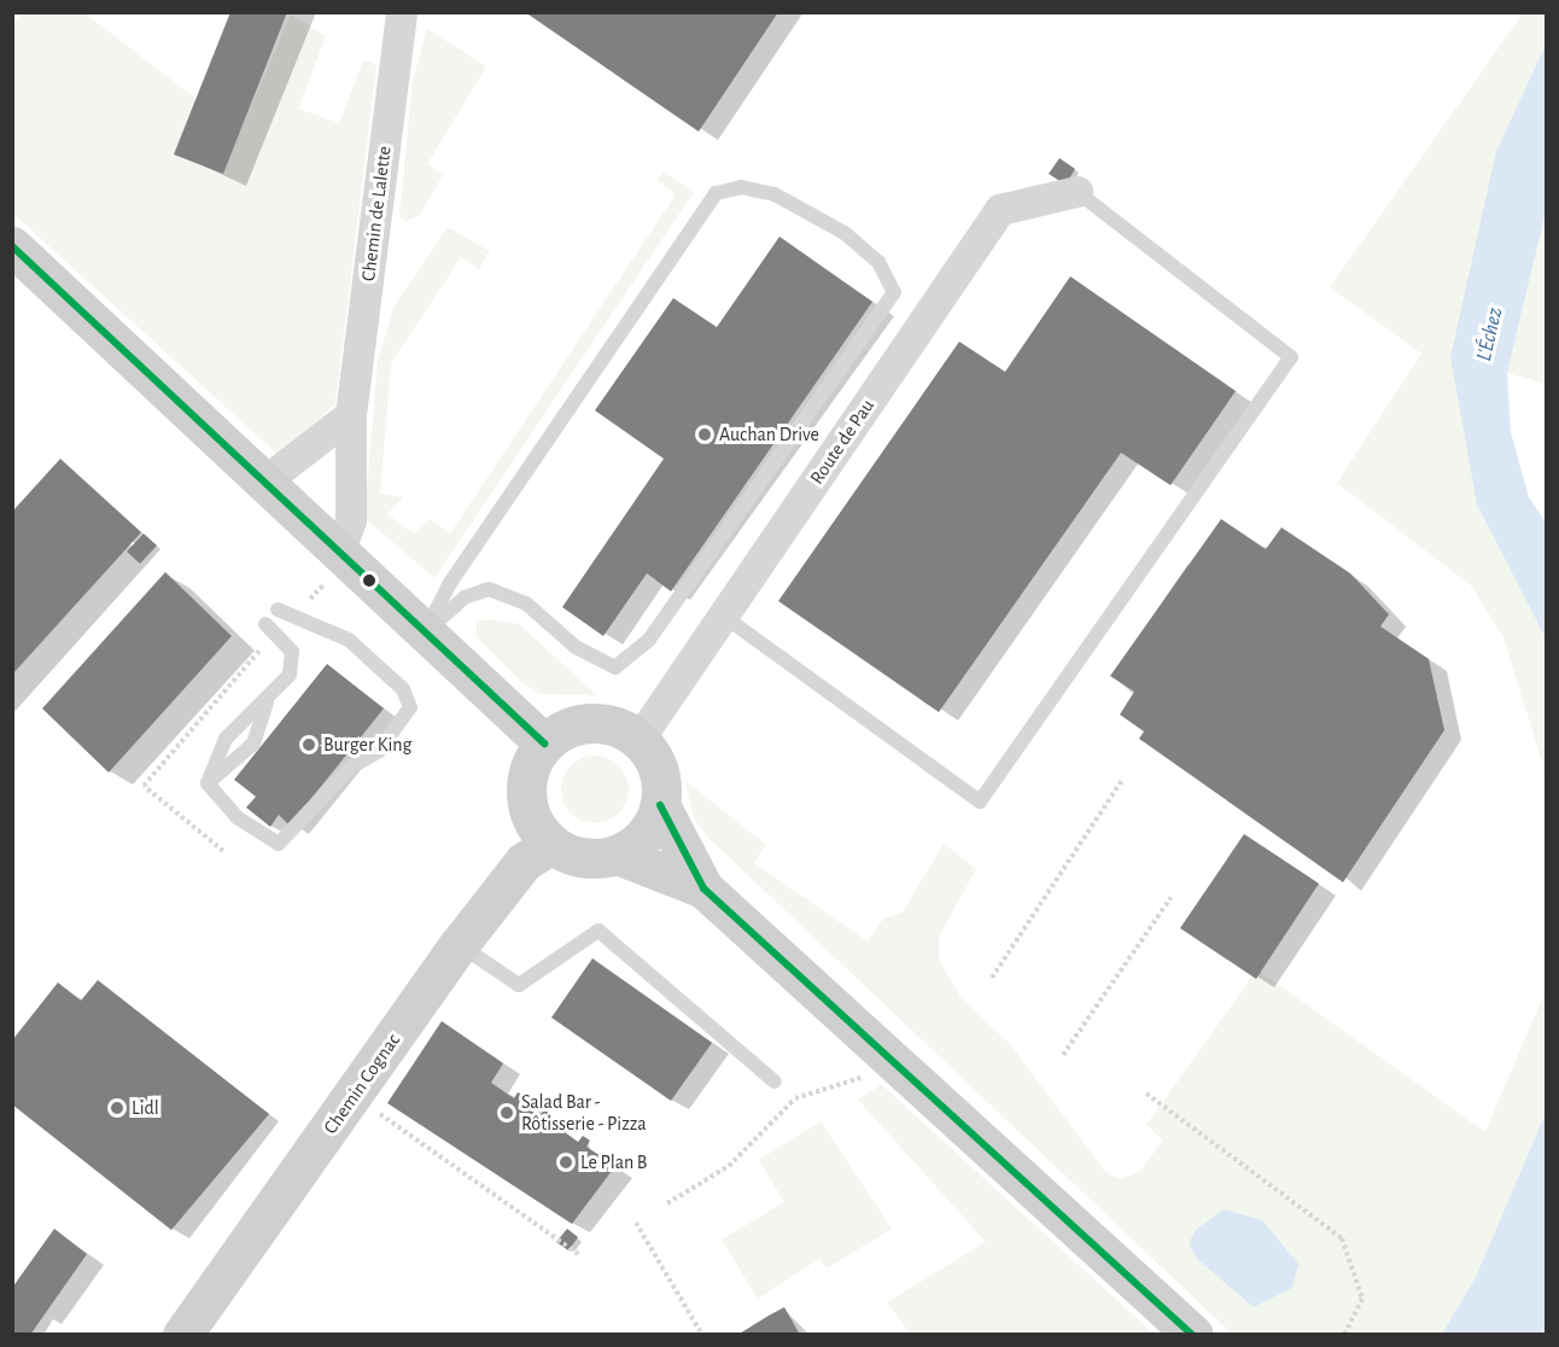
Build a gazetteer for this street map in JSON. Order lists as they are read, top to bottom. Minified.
{"streets":{"main road":["Chemin Cognac"],"street":["Chemin de Lalette","Route de Pau"]},"crossings":[["Route de Pau","Chemin Cognac"]],"water":["L'Échez"],"places":["Auchan Drive","Burger King","Lidl","Salad Bar - Rôtisserie - Pizza","Le Plan B"]}
